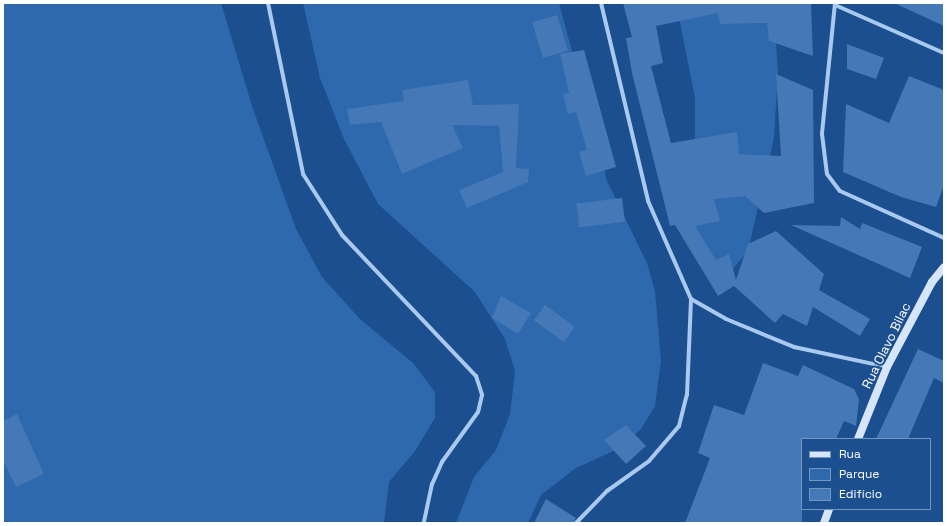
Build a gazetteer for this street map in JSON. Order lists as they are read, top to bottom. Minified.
{"streets":{"street":["Rua Olavo Bilac"]},"legend":["Rua","Parque","Edifício"]}
